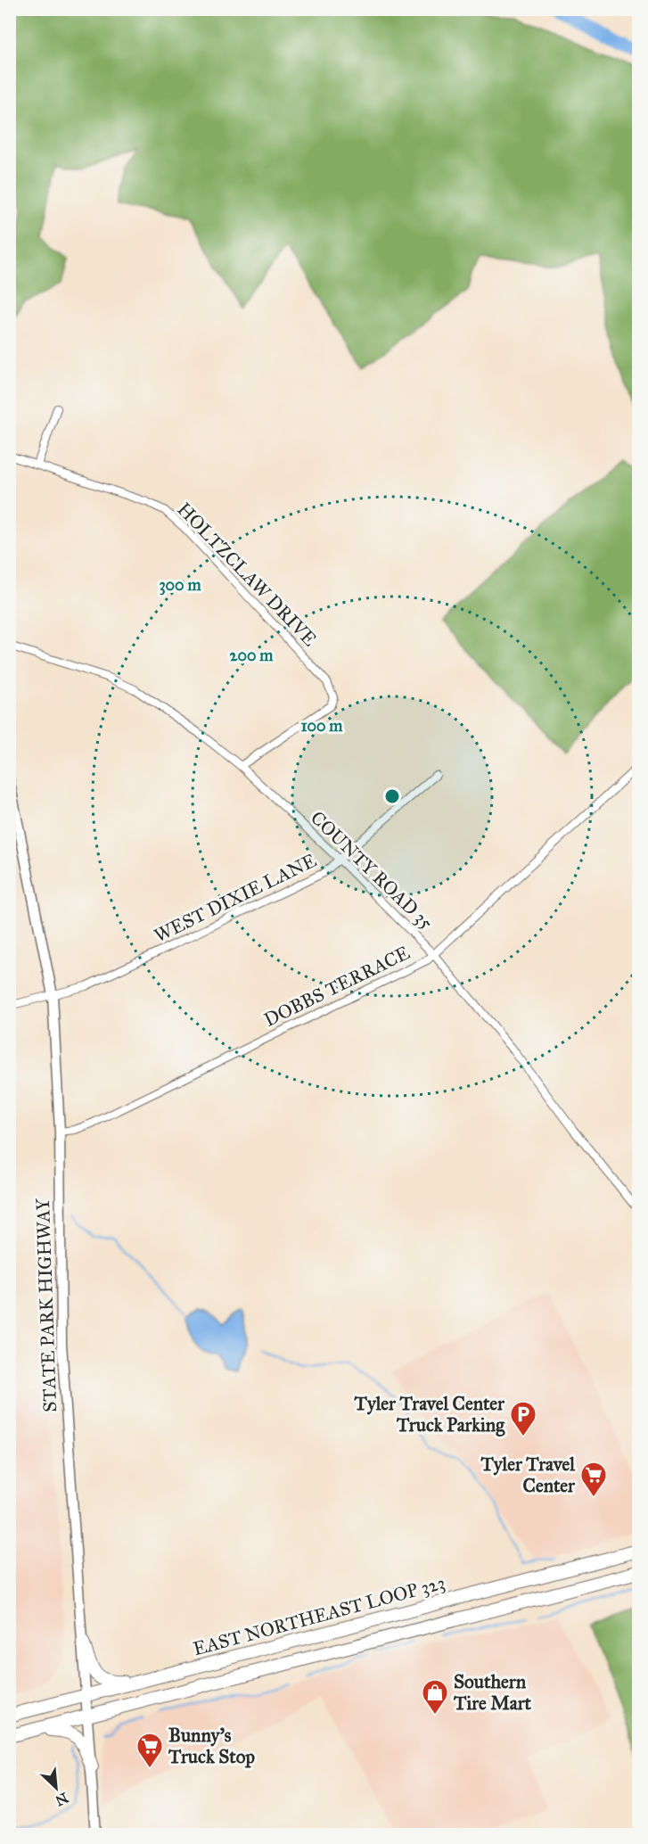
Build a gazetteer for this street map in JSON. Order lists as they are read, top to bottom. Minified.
{"streets":{"highway":["EAST NORTHEAST LOOP 323"],"main road":["STATE PARK HIGHWAY"],"street":["HOLTZCLAW DRIVE","COUNTY ROAD 35","WEST DIXIE LANE","DOBBS TERRACE"]},"crossings":[["HOLTZCLAW DRIVE","COUNTY ROAD 35"],["COUNTY ROAD 35","WEST DIXIE LANE"],["COUNTY ROAD 35","DOBBS TERRACE"],["WEST DIXIE LANE","STATE PARK HIGHWAY"],["DOBBS TERRACE","STATE PARK HIGHWAY"],["STATE PARK HIGHWAY","EAST NORTHEAST LOOP 323"]],"places":{"parking":["Tyler Travel Center Truck Parking"],"supermarket":["Tyler Travel Center","Bunny's Truck Stop"],"shop":["Southern Tire Mart"]},"north":"bottom right","rings":["300 m","200 m","100 m"]}
